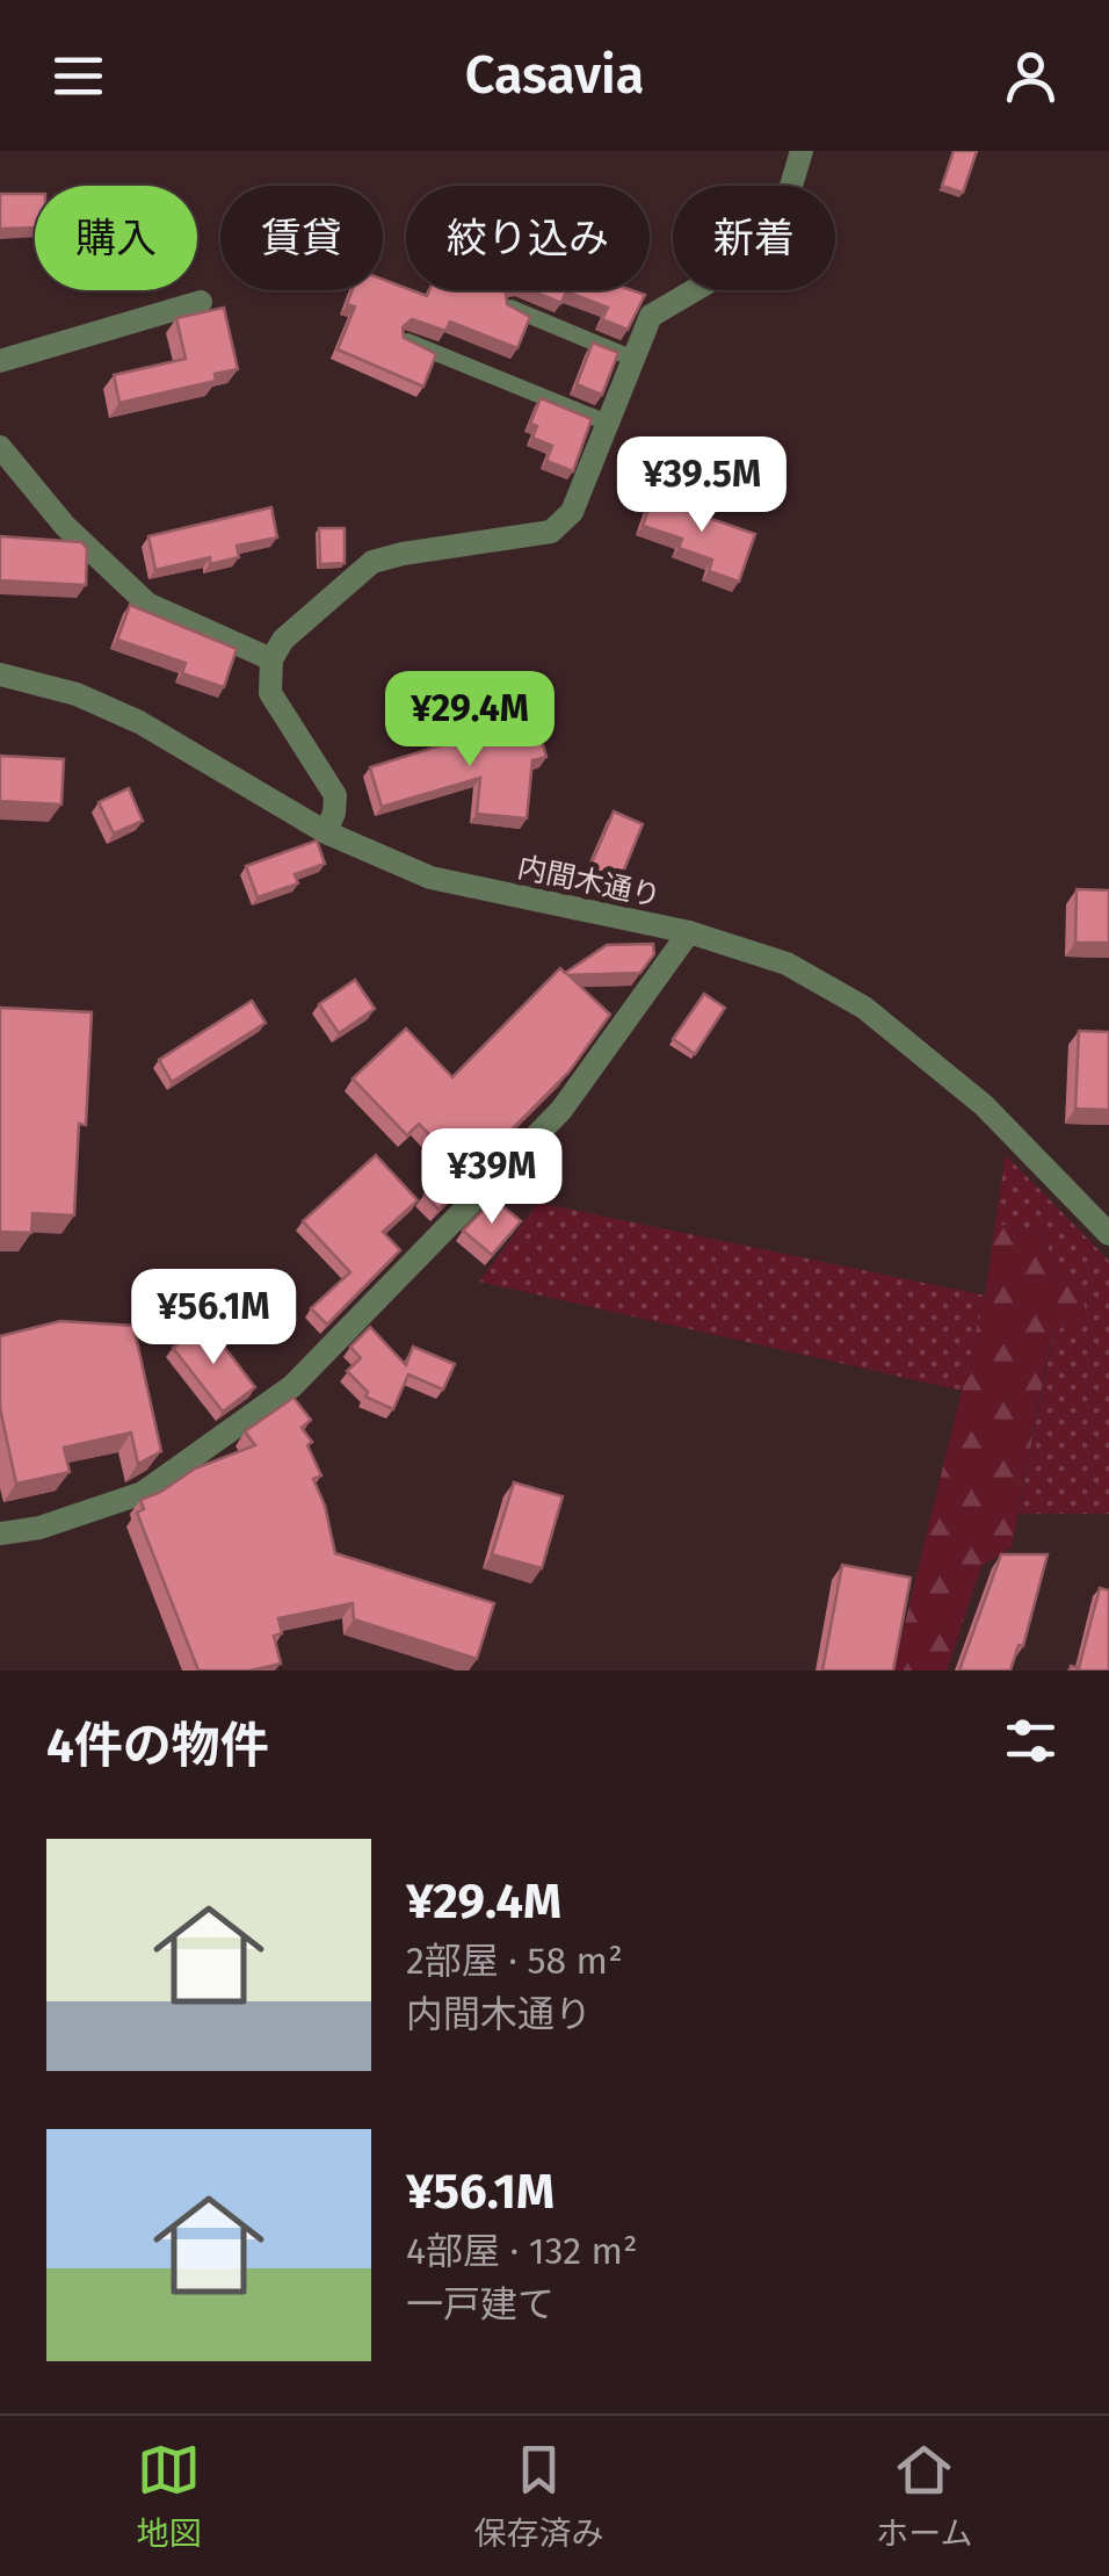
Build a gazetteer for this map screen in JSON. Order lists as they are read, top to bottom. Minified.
{"streets":{"street":["内間木通り"]},"page":{"header":"Casavia","chip":["購入","賃貸","絞り込み","新着"],"price":["¥39.5M","¥29.4M","¥39M","¥56.1M"],"heading":"4件の物件","list":[{"name":"¥29.4M","note":"2部屋 · 58 m² · 内間木通り"},{"name":"¥56.1M","note":"4部屋 · 132 m² · 一戸建て"}],"tabs":["地図","保存済み","ホーム"]}}
